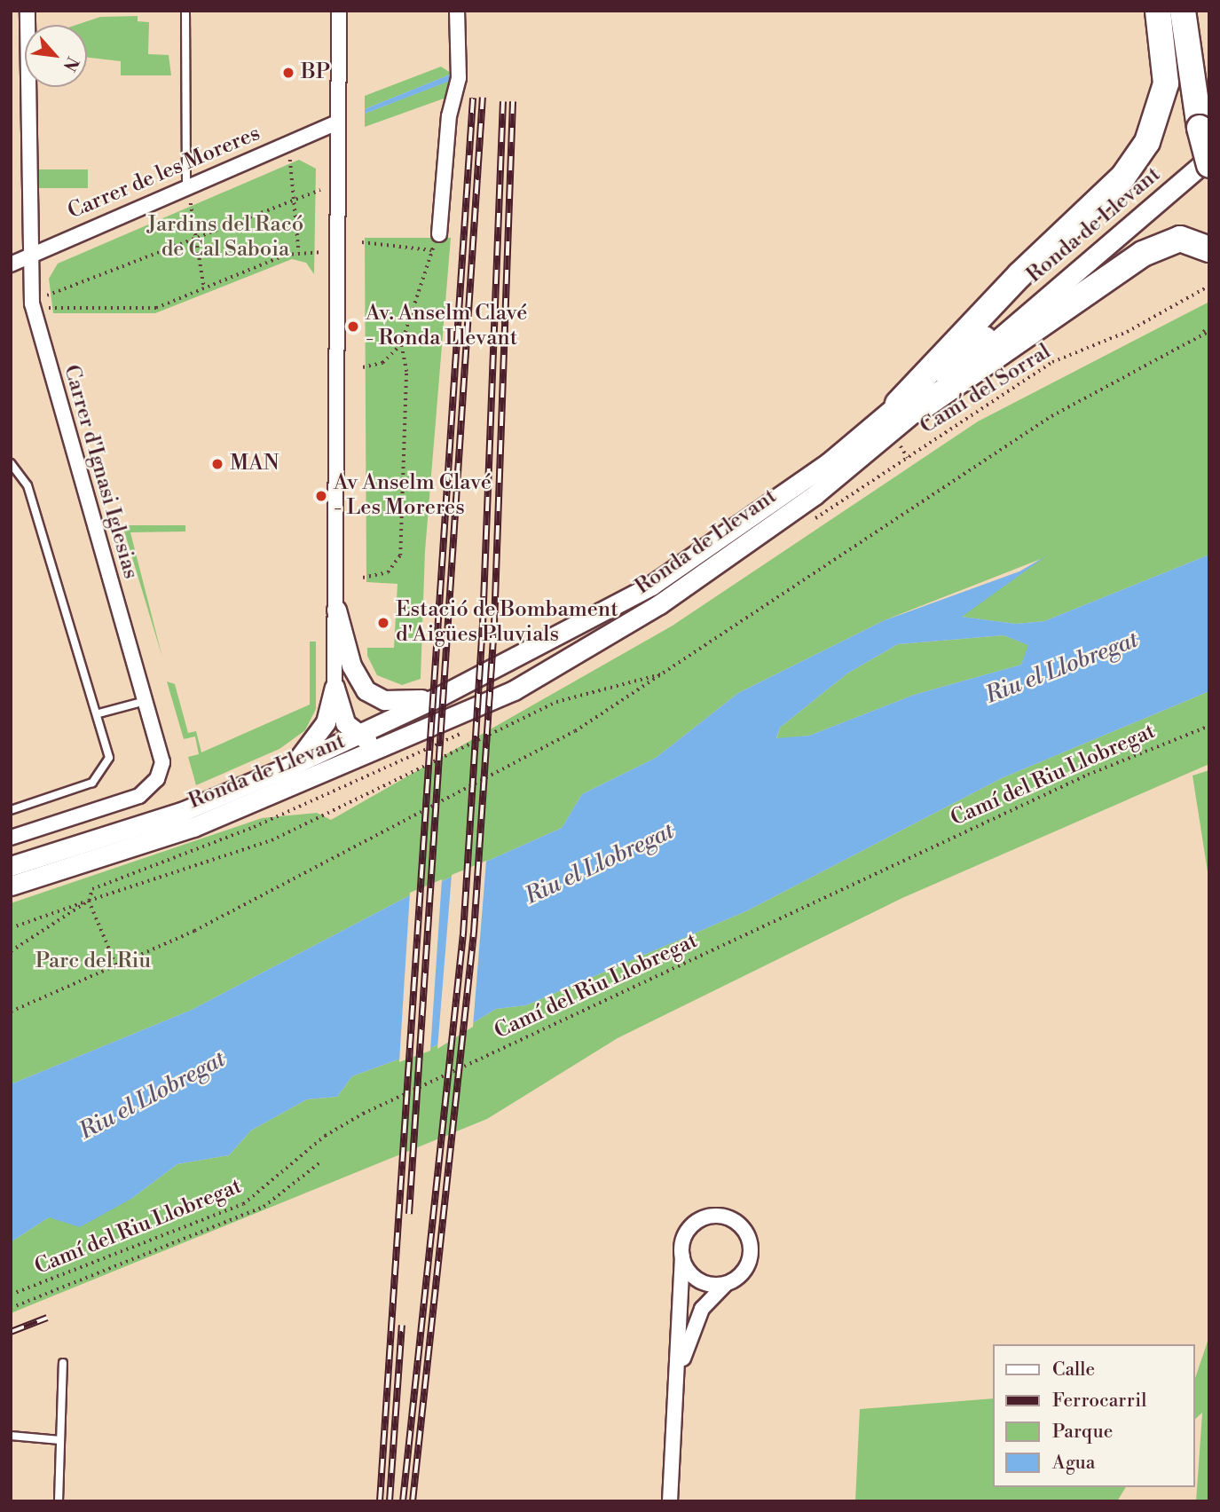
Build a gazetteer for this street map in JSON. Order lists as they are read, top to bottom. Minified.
{"streets":{"main road":["Ronda de Llevant"],"street":["Carrer de les Moreres","Carrer d'Ignasi Iglesias"],"path":["Camí del Sorral","Camí del Riu Llobregat"]},"crossings":[["Carrer de les Moreres","Carrer d'Ignasi Iglesias"]],"water":["Riu el Llobregat"],"parks":["Jardins del Racó de Cal Saboia","Parc del Riu"],"places":["BP","Av. Anselm Clavé - Ronda Llevant","MAN","Av Anselm Clavé - Les Moreres","Estació de Bombament d'Aigües Pluvials"],"legend":["Calle","Ferrocarril","Parque","Agua"],"north":"bottom right"}
